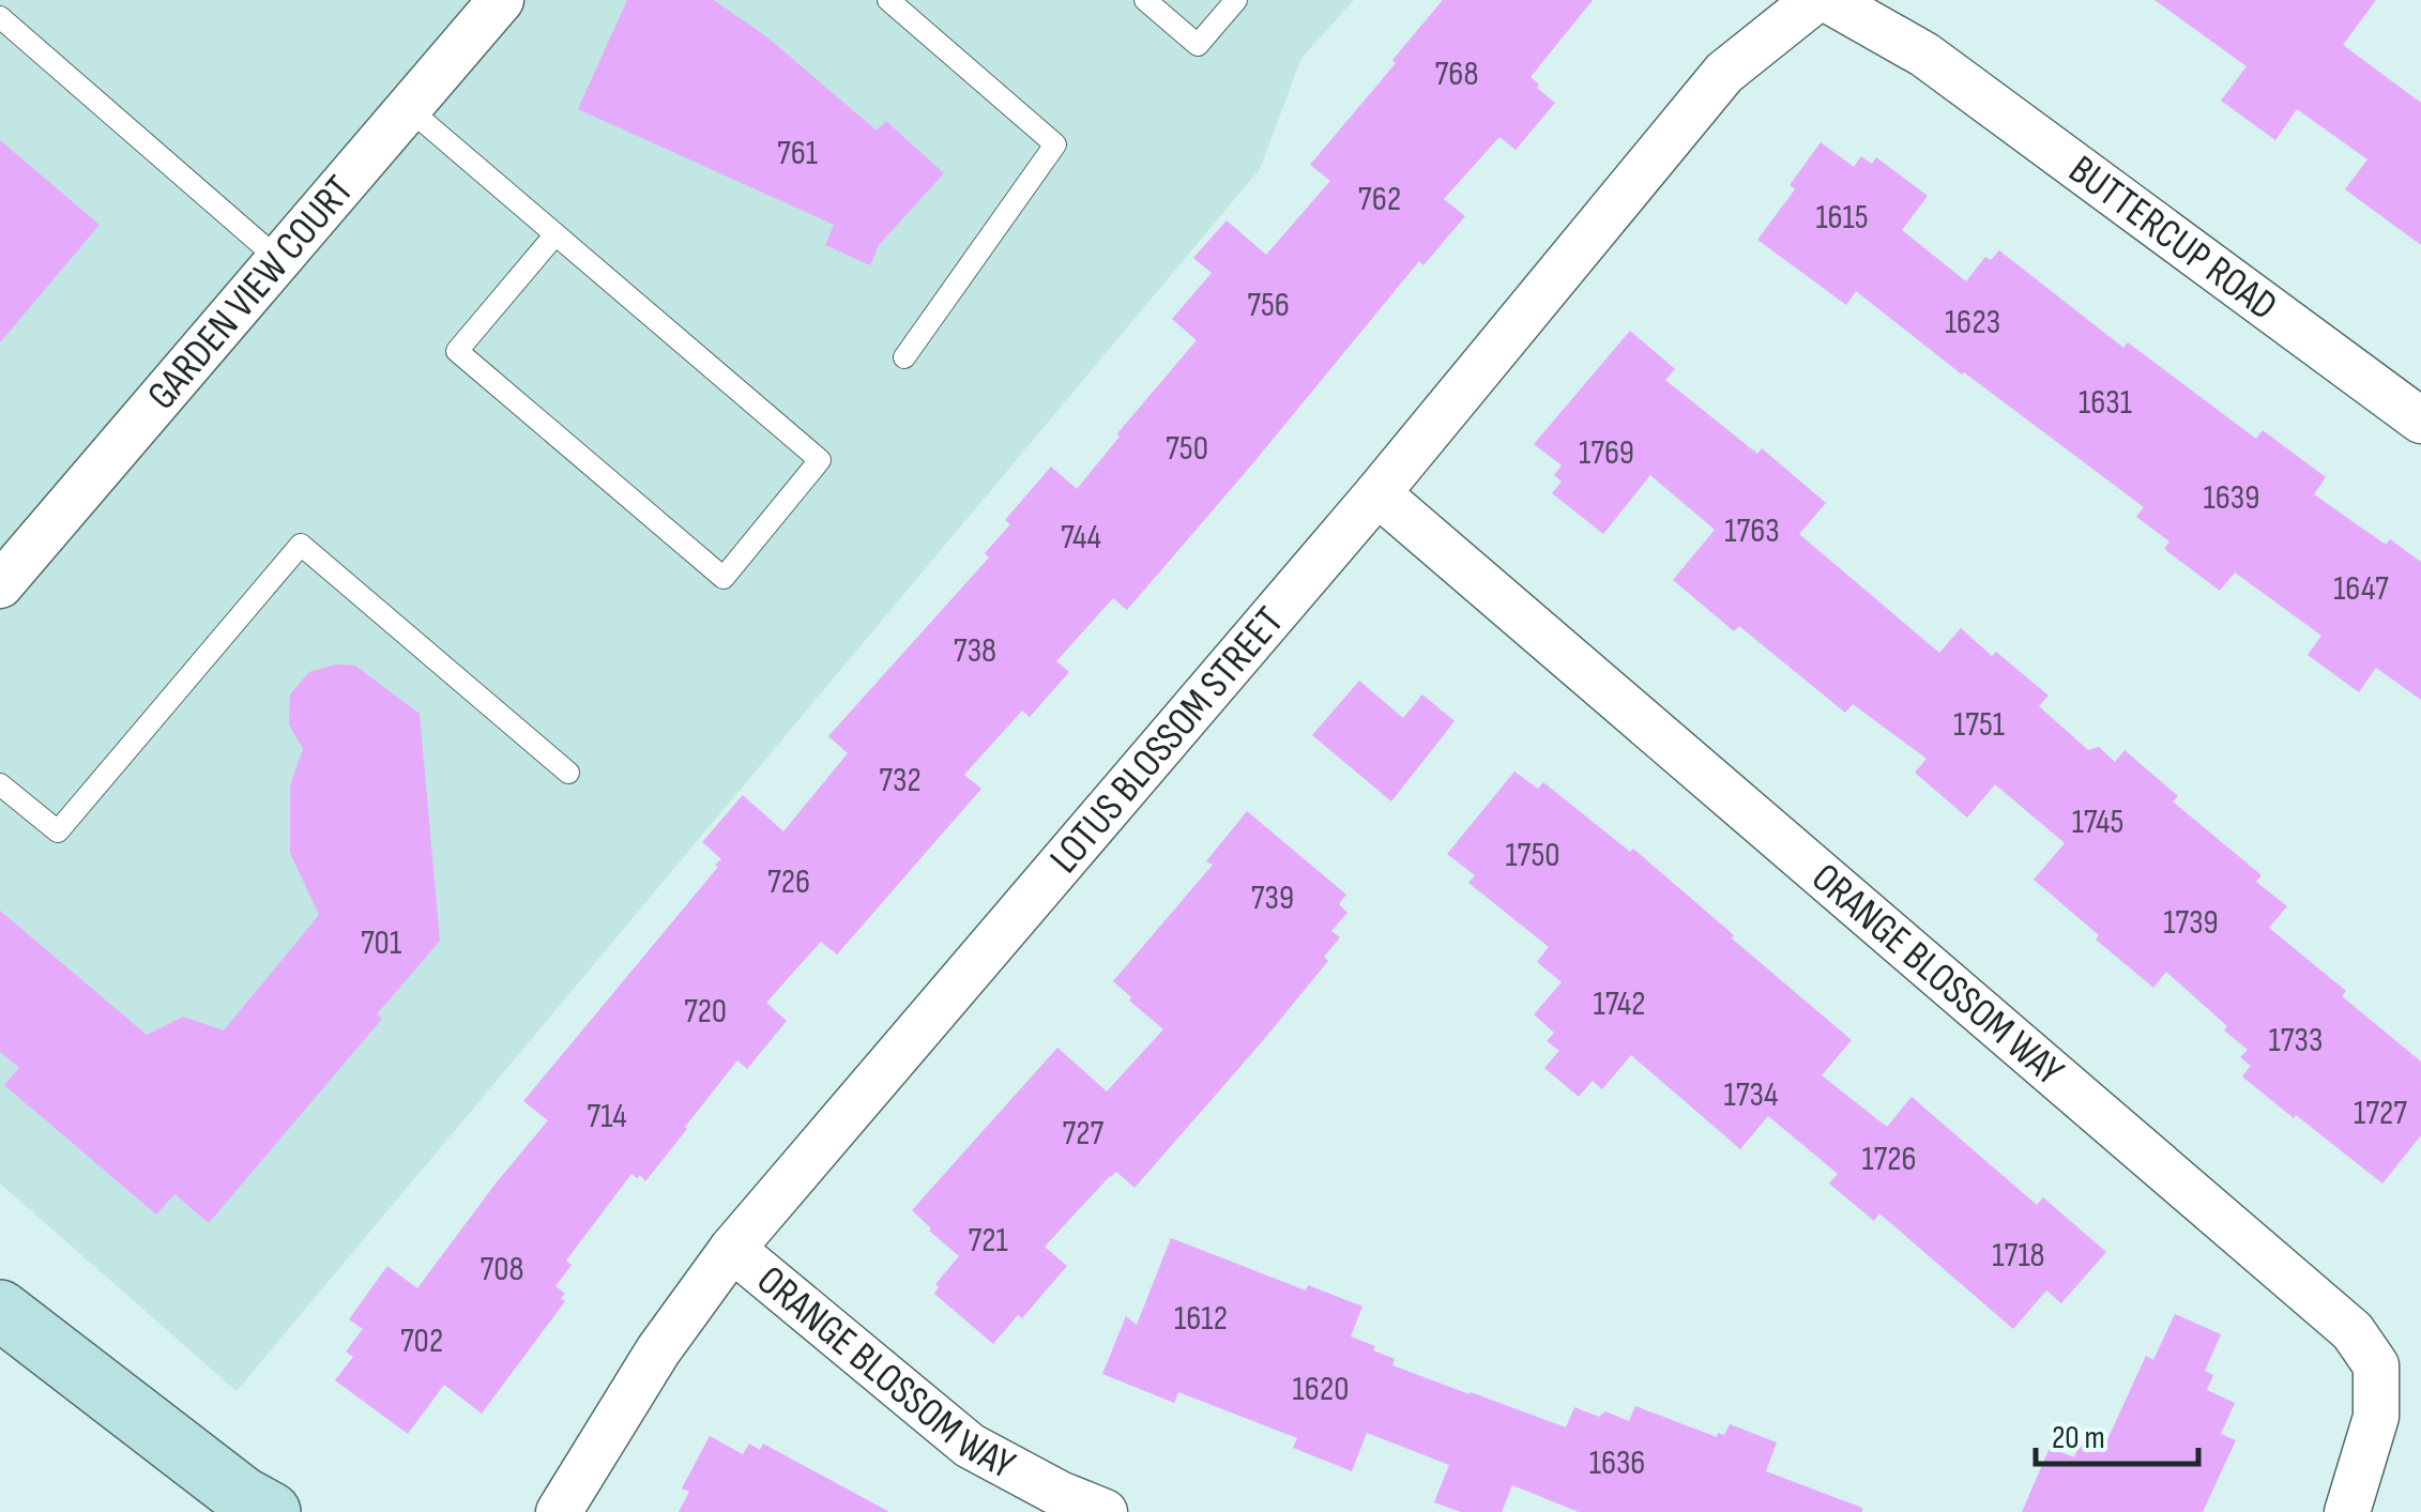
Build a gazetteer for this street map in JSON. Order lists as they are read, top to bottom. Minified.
{"streets":{"street":["BUTTERCUP ROAD","GARDEN VIEW COURT","LOTUS BLOSSOM STREET","ORANGE BLOSSOM WAY"]},"crossings":[["LOTUS BLOSSOM STREET","ORANGE BLOSSOM WAY"]],"house_numbers":["768","761","762","1615","756","1623","1631","750","1769","1639","1763","744","1647","738","1751","732","1745","1750","726","739","1739","701","1742","720","1733","1734","1727","714","727","1726","721","1718","708","1612","702","1620","1636"],"scale_bar":"20 m"}
